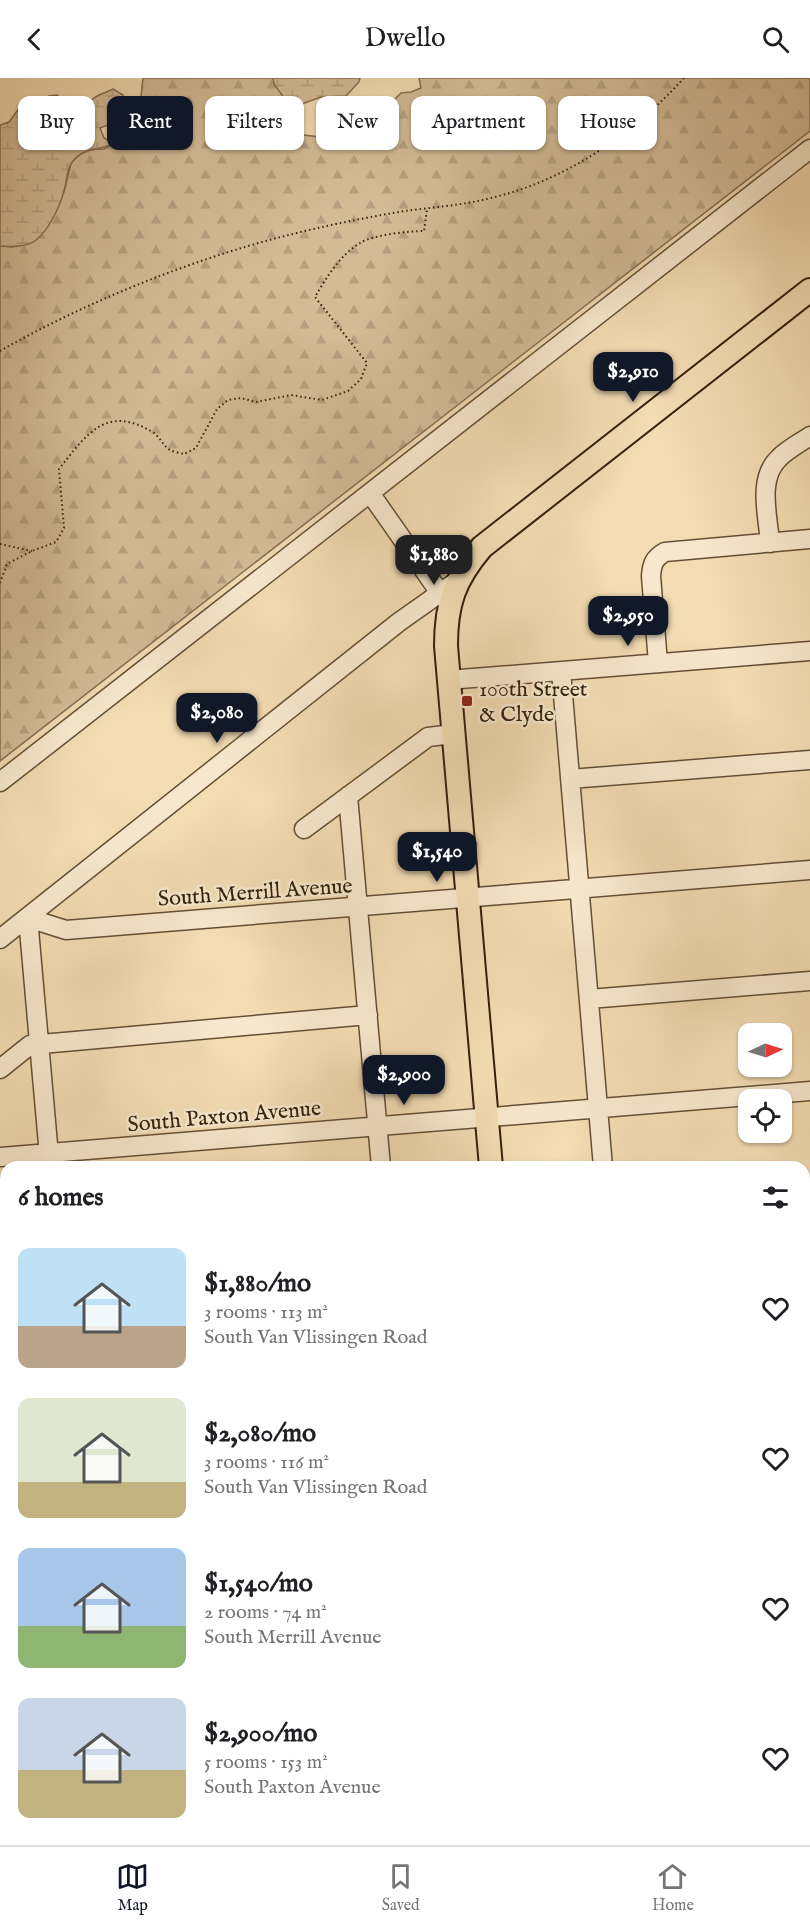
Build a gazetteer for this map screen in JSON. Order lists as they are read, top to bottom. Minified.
{"streets":{"street":["South Merrill Avenue","South Paxton Avenue"]},"places":{"transit":["100th Street & Clyde"]},"north":"right","page":{"header":"Dwello","chip":["Buy","Rent","Filters","New","Apartment","House"],"price":["$2,910","$1,880","$2,950","$2,080","$1,540","$2,900"],"heading":"6 homes","list":[{"name":"$1,880/mo","note":"3 rooms · 113 m² · South Van Vlissingen Road"},{"name":"$2,080/mo","note":"3 rooms · 116 m² · South Van Vlissingen Road"},{"name":"$1,540/mo","note":"2 rooms · 74 m² · South Merrill Avenue"},{"name":"$2,900/mo","note":"5 rooms · 153 m² · South Paxton Avenue"}],"tabs":["Map","Saved","Home"]}}
